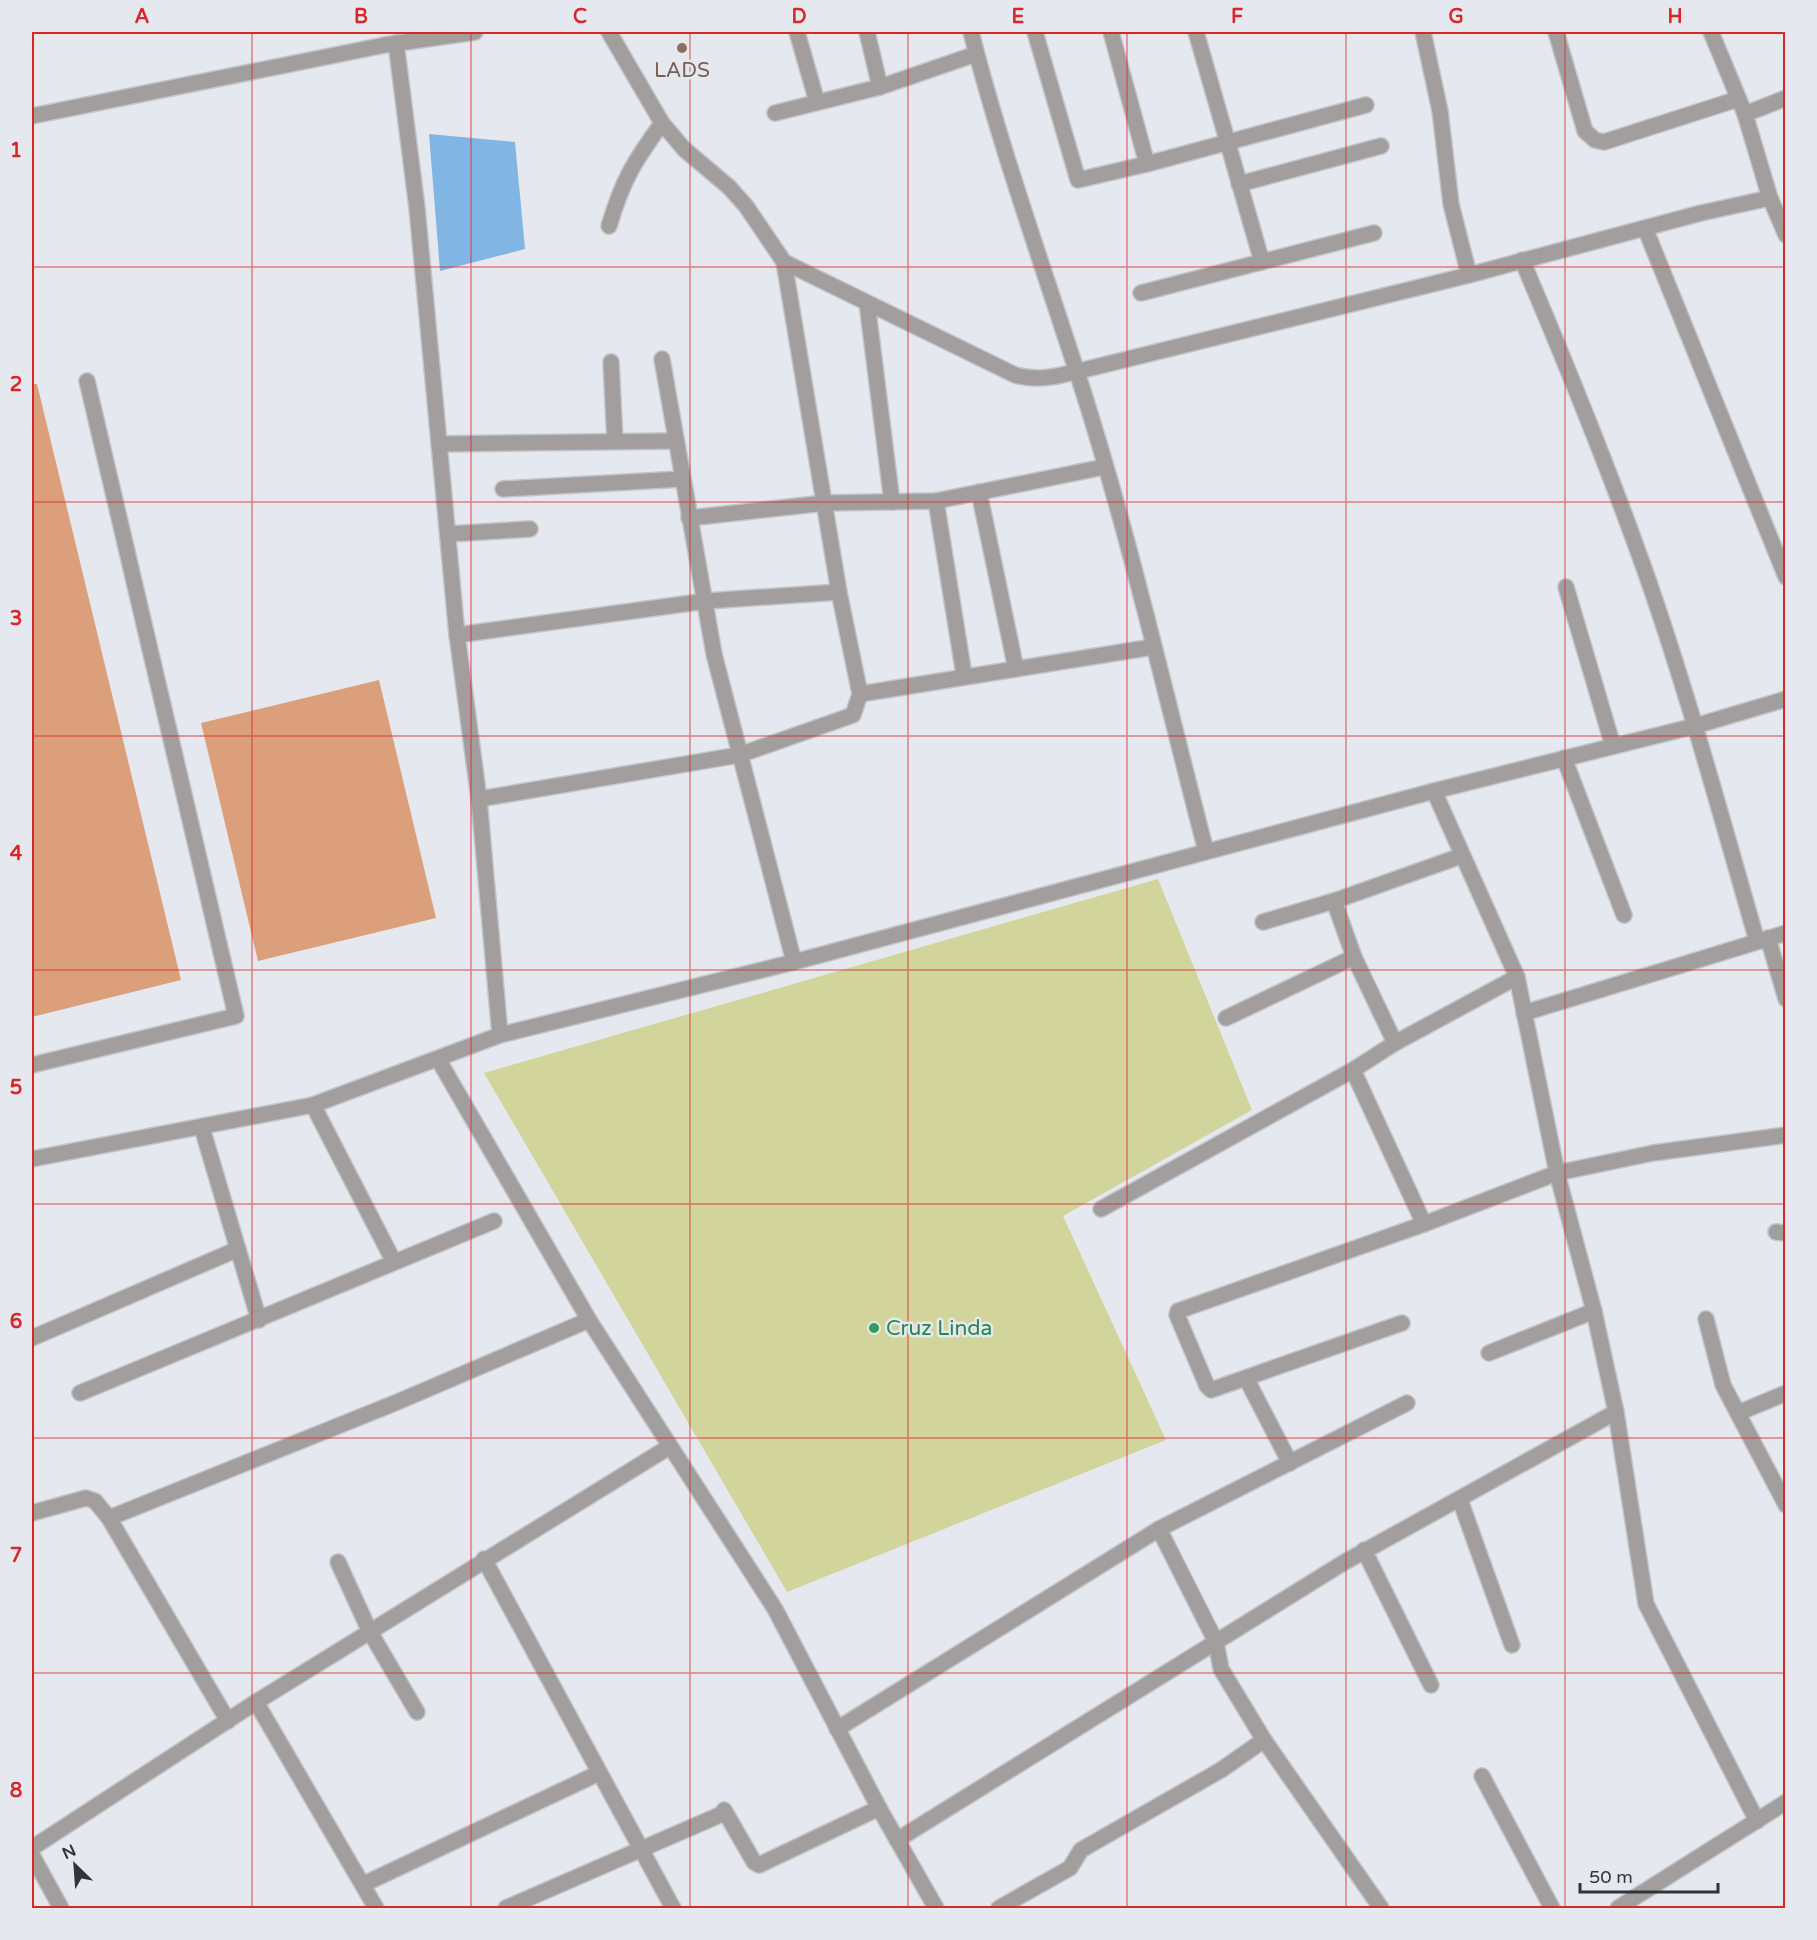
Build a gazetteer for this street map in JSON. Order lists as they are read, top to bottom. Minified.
{"places":["LADS","Cruz Linda"],"scale_bar":"50 m","north":"top left","grid":{"columns":["A","B","C","D","E","F","G","H"],"rows":["1","2","3","4","5","6","7","8"]}}
